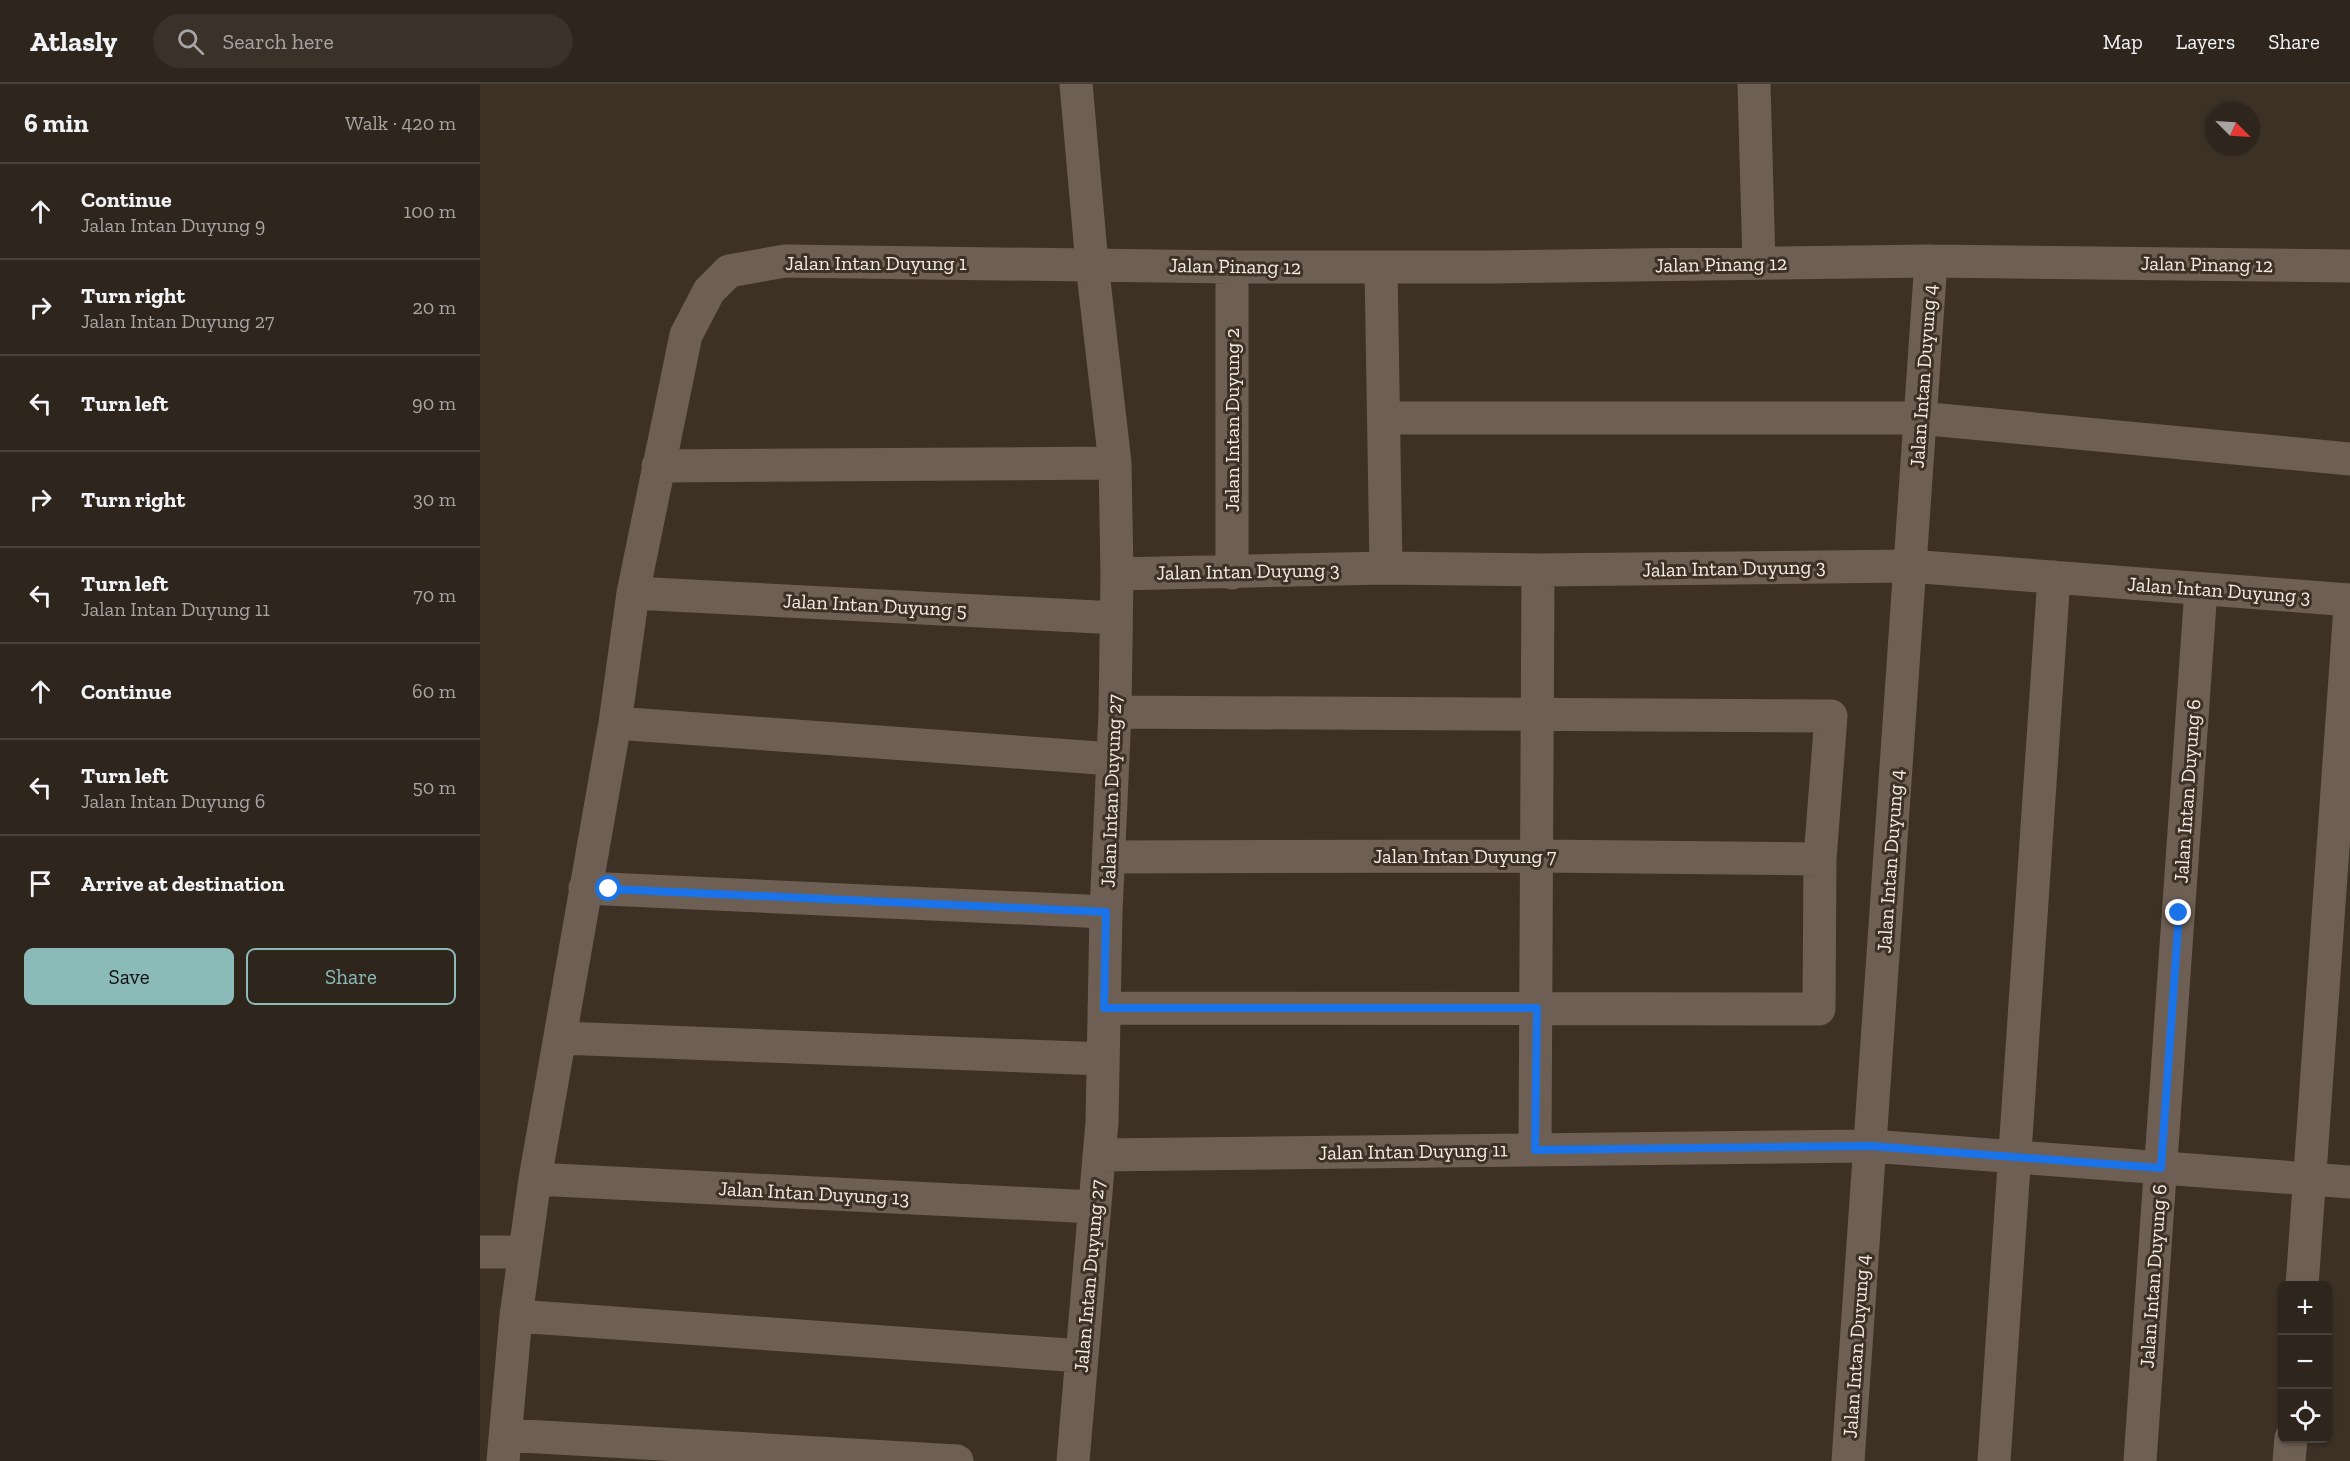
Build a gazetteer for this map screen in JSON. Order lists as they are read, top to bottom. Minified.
{"streets":{"street":["Jalan Intan Duyung 1","Jalan Pinang 12","Jalan Intan Duyung 4","Jalan Intan Duyung 2","Jalan Intan Duyung 3","Jalan Intan Duyung 5","Jalan Intan Duyung 27","Jalan Intan Duyung 6","Jalan Intan Duyung 7","Jalan Intan Duyung 11","Jalan Intan Duyung 13"]},"crossings":[["Jalan Intan Duyung 1","Jalan Pinang 12"],["Jalan Intan Duyung 1","Jalan Intan Duyung 5"],["Jalan Intan Duyung 1","Jalan Intan Duyung 27"],["Jalan Intan Duyung 1","Jalan Intan Duyung 13"],["Jalan Pinang 12","Jalan Intan Duyung 4"],["Jalan Pinang 12","Jalan Intan Duyung 2"],["Jalan Pinang 12","Jalan Intan Duyung 27"],["Jalan Intan Duyung 4","Jalan Intan Duyung 3"],["Jalan Intan Duyung 4","Jalan Intan Duyung 11"],["Jalan Intan Duyung 2","Jalan Intan Duyung 3"],["Jalan Intan Duyung 3","Jalan Intan Duyung 27"],["Jalan Intan Duyung 3","Jalan Intan Duyung 6"],["Jalan Intan Duyung 5","Jalan Intan Duyung 27"],["Jalan Intan Duyung 27","Jalan Intan Duyung 7"],["Jalan Intan Duyung 27","Jalan Intan Duyung 11"],["Jalan Intan Duyung 27","Jalan Intan Duyung 13"],["Jalan Intan Duyung 6","Jalan Intan Duyung 11"]],"north":"bottom right","page":{"header":"Atlasly","search":"Search here","nav":["Map","Layers","Share"],"heading":["6 min","Walk · 420 m"],"list":[["Continue","Jalan Intan Duyung 9","100 m"],["Turn right","Jalan Intan Duyung 27","20 m"],["Turn left","90 m"],["Turn right","30 m"],["Turn left","Jalan Intan Duyung 11","70 m"],["Continue","60 m"],["Turn left","Jalan Intan Duyung 6","50 m"],"Arrive at destination"],"buttons":["Save","Share"],"map_buttons":["+","−"]}}
